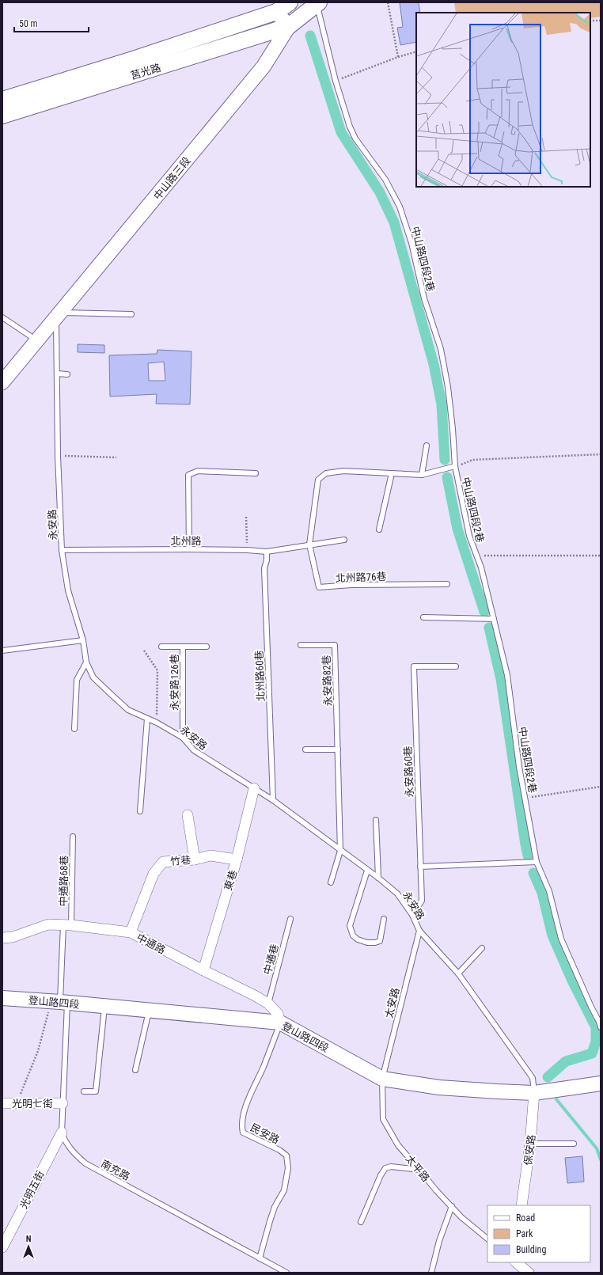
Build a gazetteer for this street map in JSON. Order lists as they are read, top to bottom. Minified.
{"streets":{"main road":["莒光路"],"street":["中山路三段","竹巷","東巷","中通路","登山路四段","光明七街","保安路","光明五街"],"lane":["中山路四段2巷","永安路","北州路","北州路76巷","北州路60巷","永安路82巷","永安路126巷","永安路60巷","中通路68巷","中通巷","太安路","民安路","太平路","南充路"]},"crossings":[["莒光路","中山路三段"],["中山路三段","永安路"],["永安路","北州路"],["永安路","北州路60巷"],["永安路","永安路82巷"],["永安路","永安路126巷"],["永安路","永安路60巷"],["永安路","東巷"],["永安路","登山路四段"],["永安路","太安路"],["永安路","保安路"],["北州路","北州路76巷"],["北州路","北州路60巷"],["竹巷","東巷"],["竹巷","中通路"],["東巷","中通路"],["中通路68巷","中通路"],["中通路68巷","登山路四段"],["中通路68巷","南充路"],["中通路","中通巷"],["中通路","登山路四段"],["中通路","民安路"],["登山路四段","太安路"],["登山路四段","民安路"],["登山路四段","保安路"],["登山路四段","太平路"],["登山路四段","南充路"],["太安路","太平路"],["光明七街","南充路"],["民安路","南充路"],["南充路","光明五街"]],"legend":["Road","Park","Building"],"scale_bar":"50 m","north":"top"}
